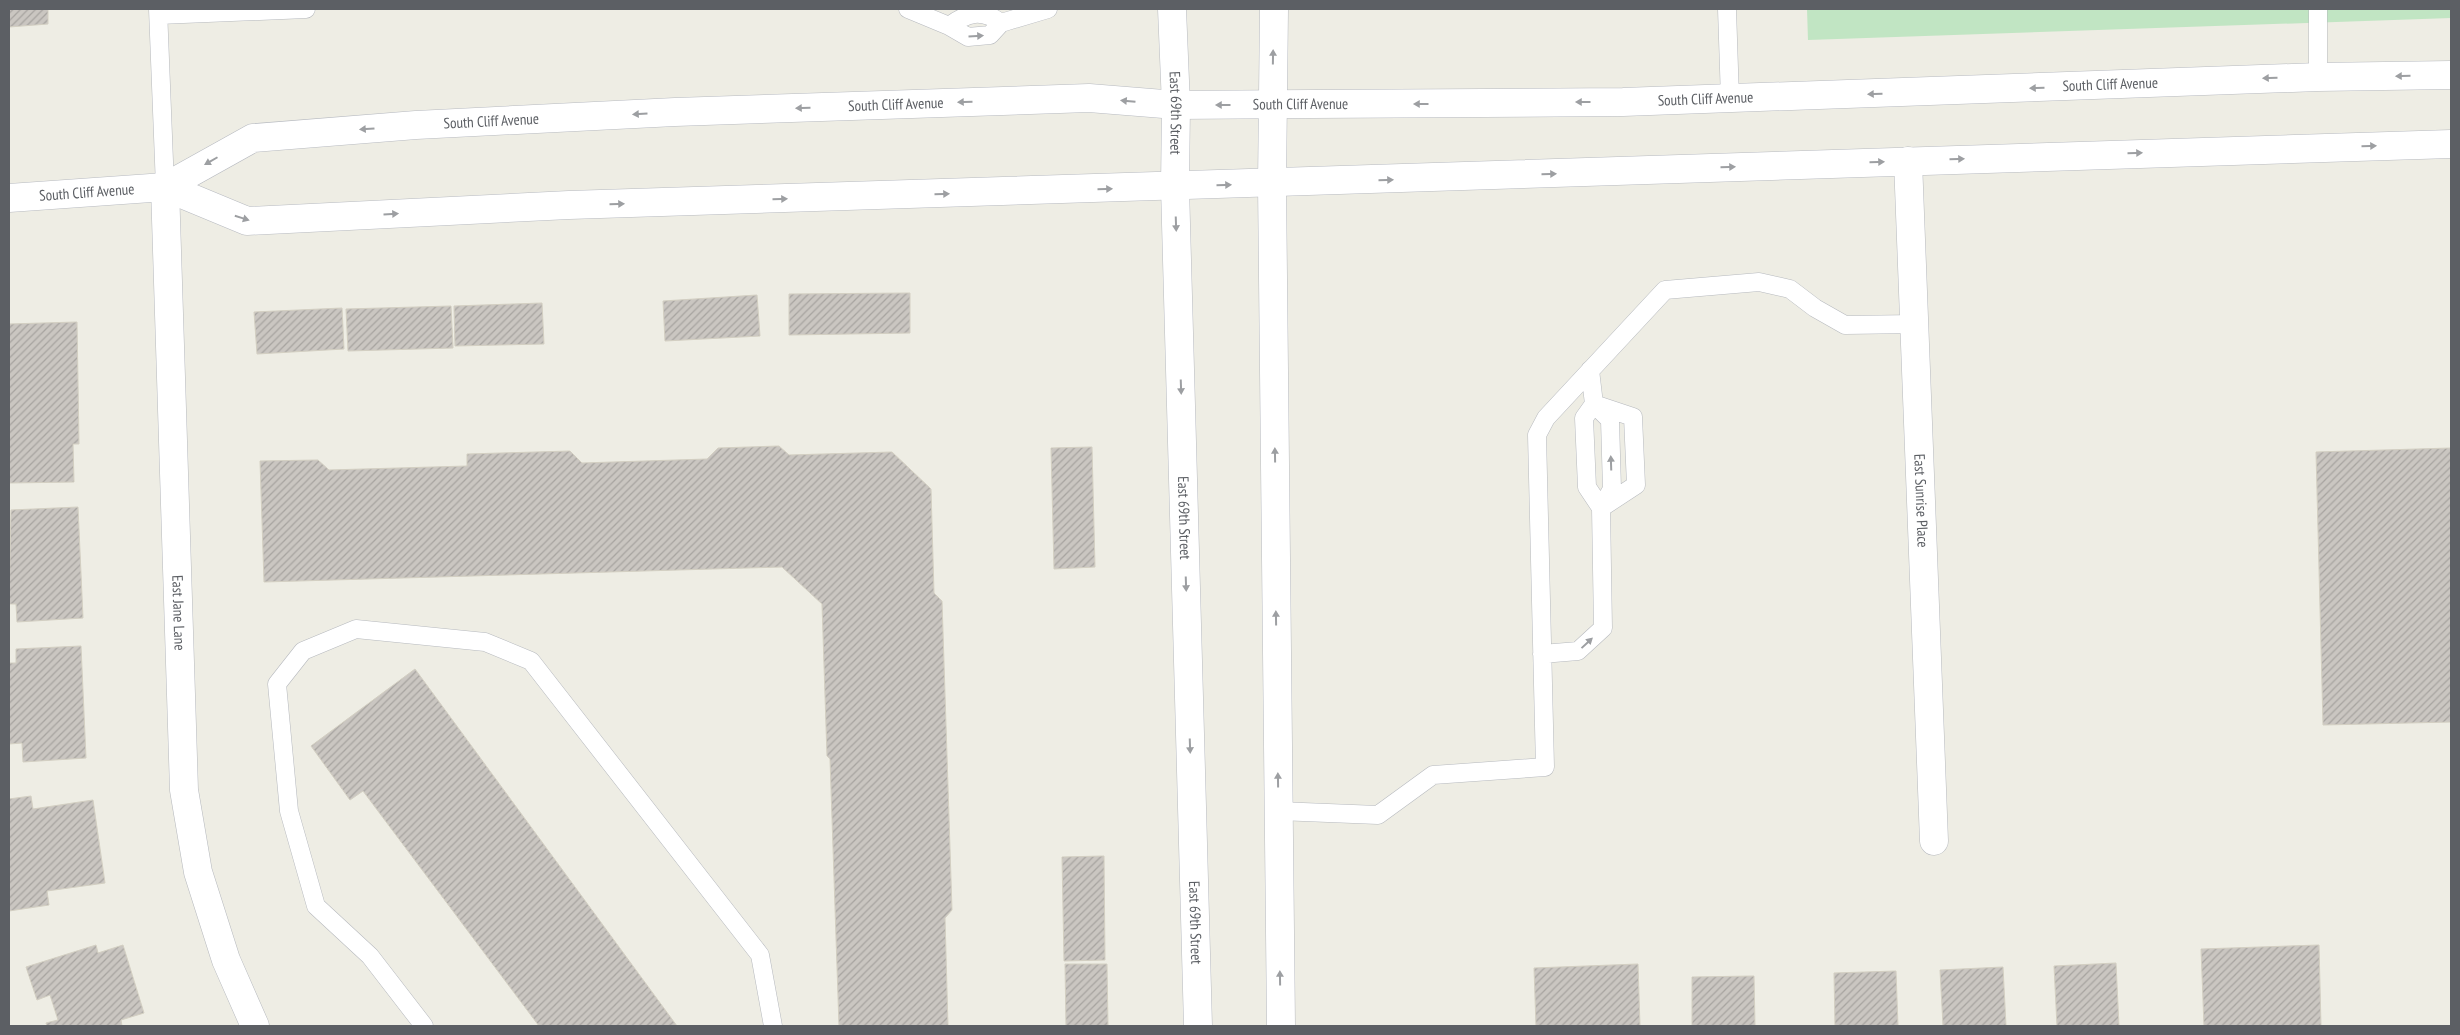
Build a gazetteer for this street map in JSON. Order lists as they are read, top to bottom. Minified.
{"streets":{"main road":["South Cliff Avenue","East 69th Street","East Sunrise Place","East Jane Lane"]},"crossings":[["South Cliff Avenue","East 69th Street"],["South Cliff Avenue","East Sunrise Place"],["South Cliff Avenue","East Jane Lane"]]}
